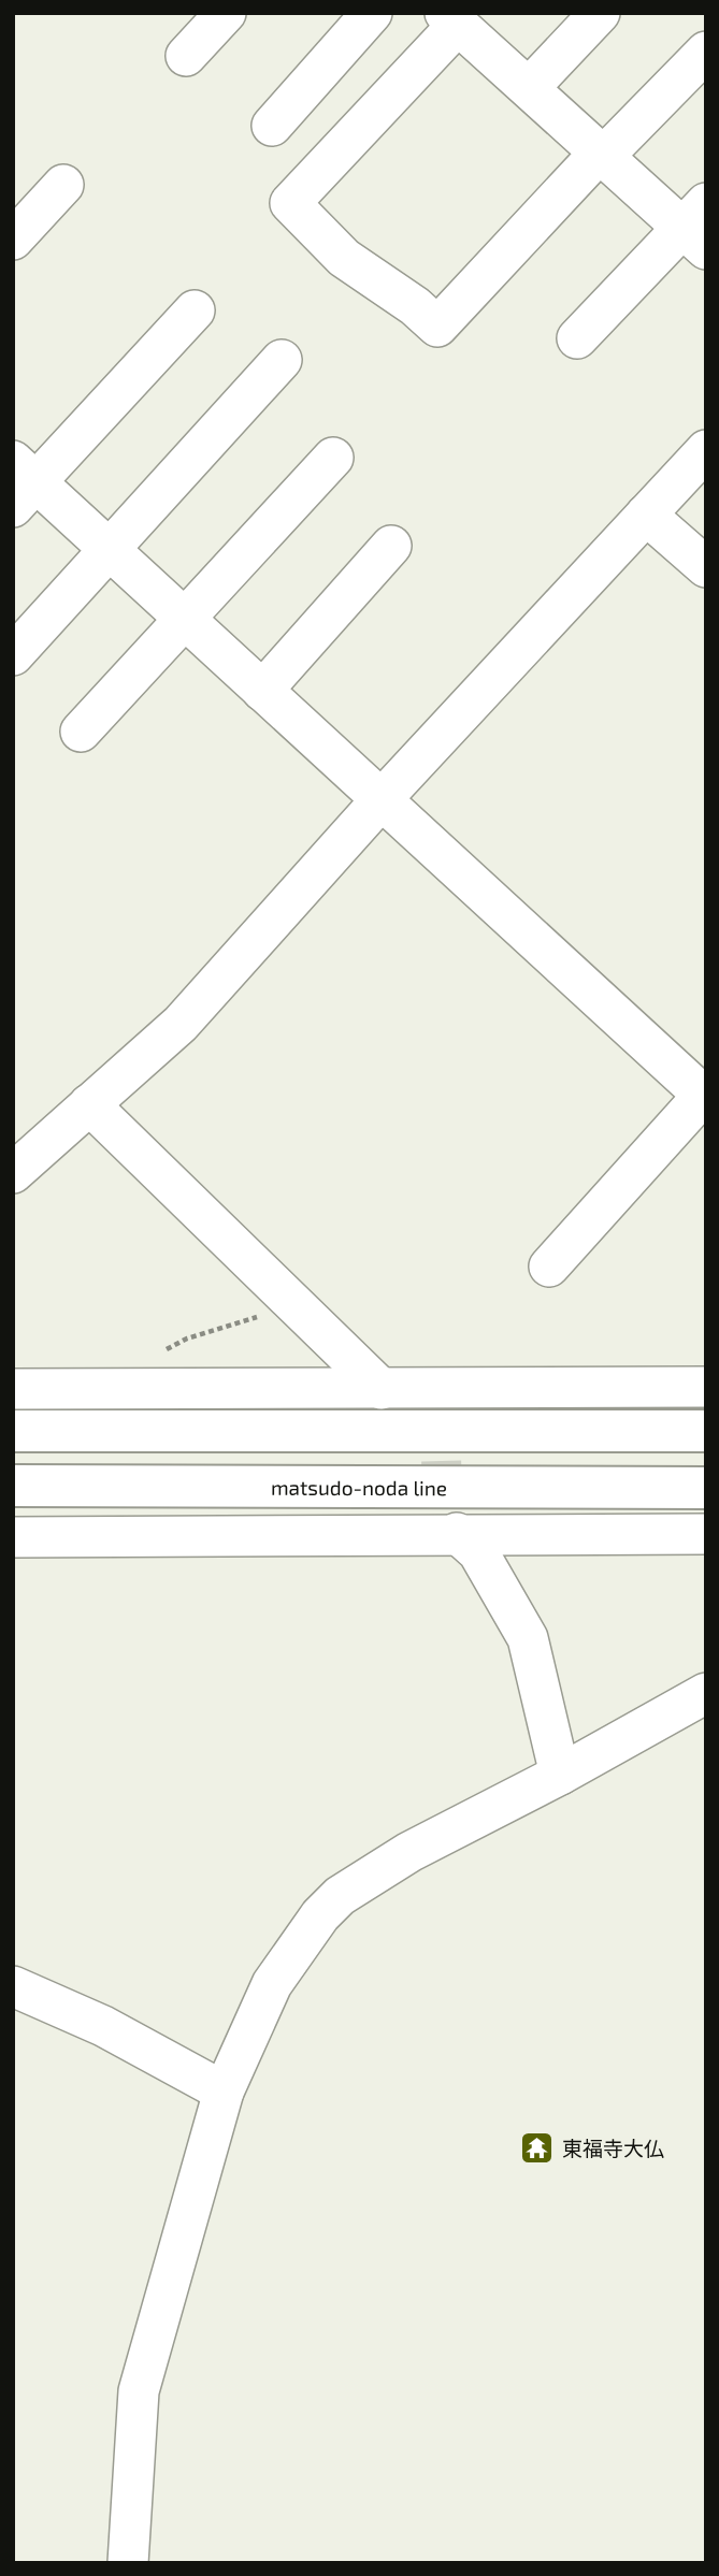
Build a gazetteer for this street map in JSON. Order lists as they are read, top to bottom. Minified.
{"streets":{"main road":["matsudo-noda line"]},"places":{"temple":["東福寺大仏"]}}
